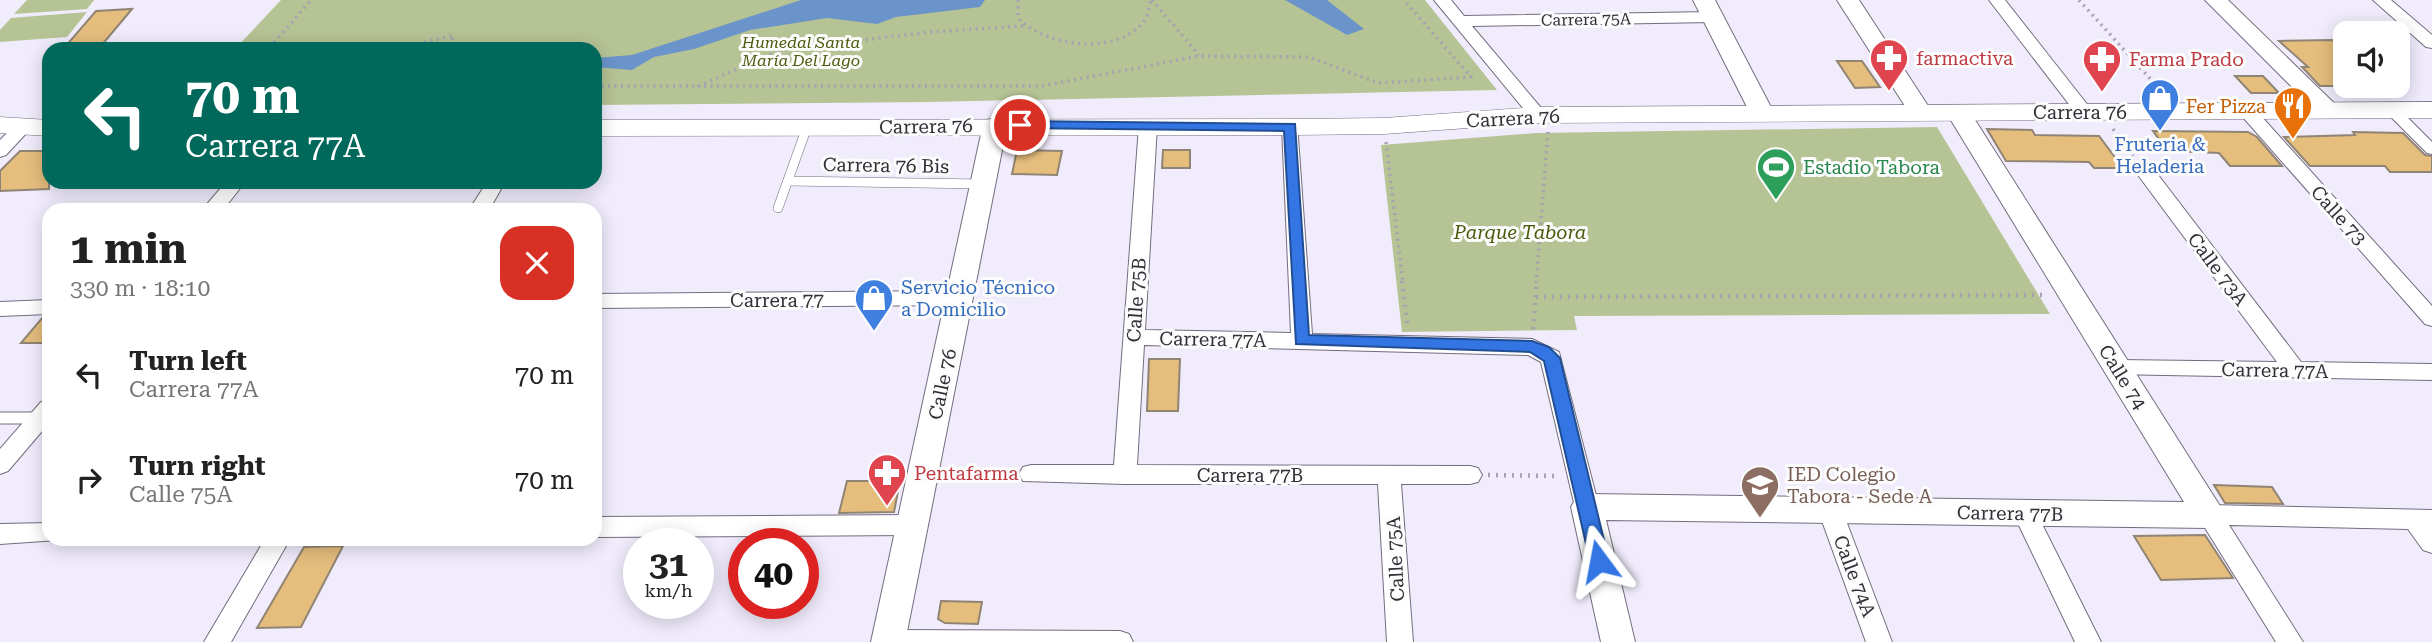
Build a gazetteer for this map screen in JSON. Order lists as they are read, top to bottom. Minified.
{"streets":{"main road":["Carrera 76"],"street":["Carrera 75A","Calle 73","Calle 73A","Carrera 77","Calle 75B","Carrera 77A","Calle 74","Calle 76","Carrera 77B","Calle 75A","Calle 74A"],"lane":["Carrera 76 Bis"]},"crossings":[["Carrera 76","Calle 73"],["Carrera 76","Calle 75B"],["Carrera 76","Calle 74"],["Carrera 76","Calle 76"],["Carrera 76 Bis","Calle 76"],["Calle 73A","Carrera 77A"],["Carrera 77","Calle 76"],["Calle 75B","Carrera 77A"],["Calle 75B","Carrera 77B"],["Carrera 77A","Calle 74"],["Calle 74","Carrera 77B"],["Carrera 77B","Calle 75A"],["Carrera 77B","Calle 74A"]],"parks":["Humedal Santa María Del Lago","Parque Tabora"],"places":{"pharmacy":["farmactiva","Farma Prado","Pentafarma"],"shop":["Fruteria & Heladeria","Servicio Técnico a Domicilio"],"restaurant":["Fer Pizza"],"sports":["Estadio Tabora"],"school or university":["IED Colegio Tabora - Sede A"]},"page":{"turn":["70 m","Carrera 77A"],"heading":["1 min","330 m · 18:10"],"list":[{"name":"Turn left","note":"Carrera 77A","value":"70 m"},{"name":"Turn right","note":"Calle 75A","value":"70 m"}],"speed":"31 km/h","limit":"40"}}
